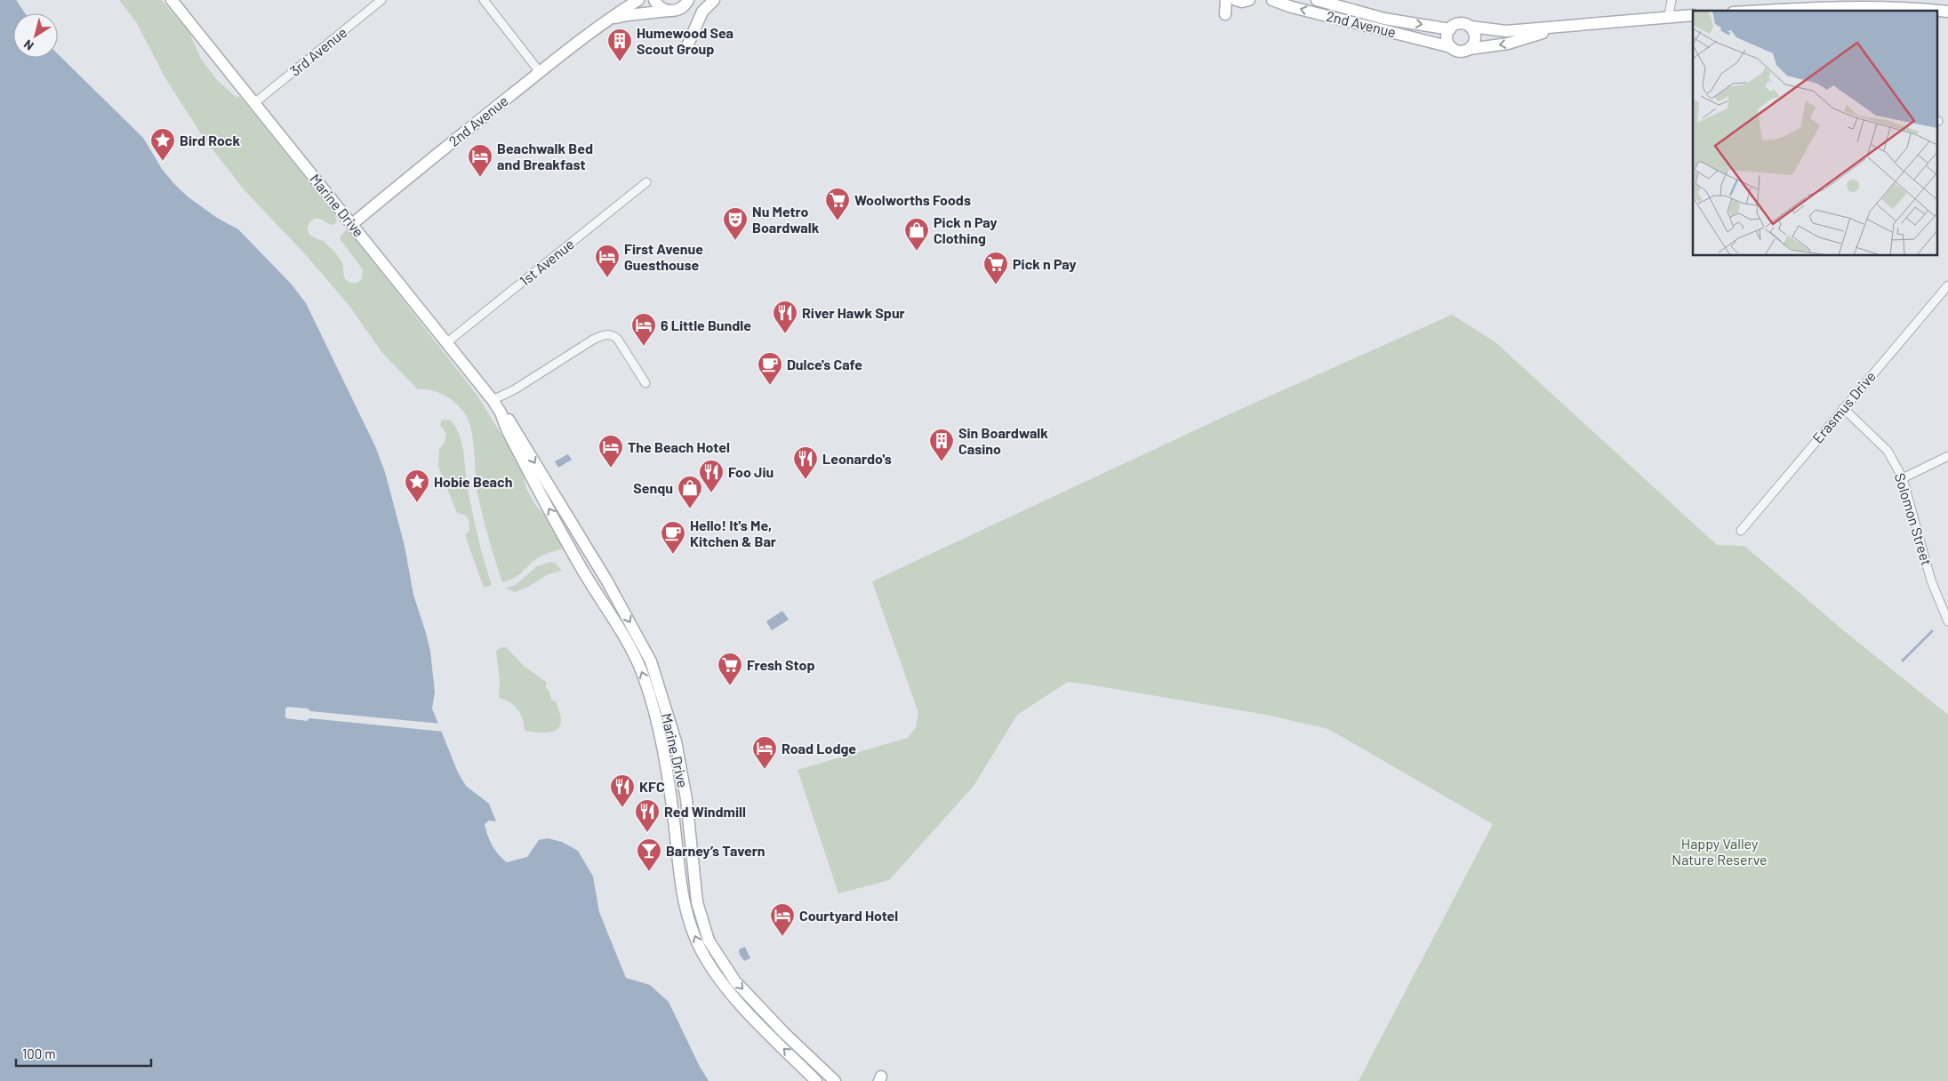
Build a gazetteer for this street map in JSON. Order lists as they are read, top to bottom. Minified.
{"streets":{"main road":["2nd Avenue","Marine Drive"],"street":["3rd Avenue","1st Avenue","Erasmus Drive","Solomon Street"]},"crossings":[["2nd Avenue","Marine Drive"],["3rd Avenue","Marine Drive"],["Marine Drive","1st Avenue"],["Erasmus Drive","Solomon Street"]],"parks":["Happy Valley Nature Reserve"],"places":{"building":["Humewood Sea Scout Group","Sin Boardwalk Casino"],"place":["Bird Rock","Hobie Beach"],"hotel":["Beachwalk Bed and Breakfast","First Avenue Guesthouse","6 Little Bundle","The Beach Hotel","Road Lodge","Courtyard Hotel"],"supermarket":["Woolworths Foods","Pick n Pay","Fresh Stop"],"theatre":["Nu Metro Boardwalk"],"shop":["Pick n Pay Clothing","Senqu"],"restaurant":["River Hawk Spur","Leonardo's","Foo Jiu","KFC","Red Windmill"],"cafe":["Dulce's Cafe","Hello! It's Me, Kitchen & Bar"],"bar":["Barney’s Tavern"]},"scale_bar":"100 m","north":"bottom left"}
